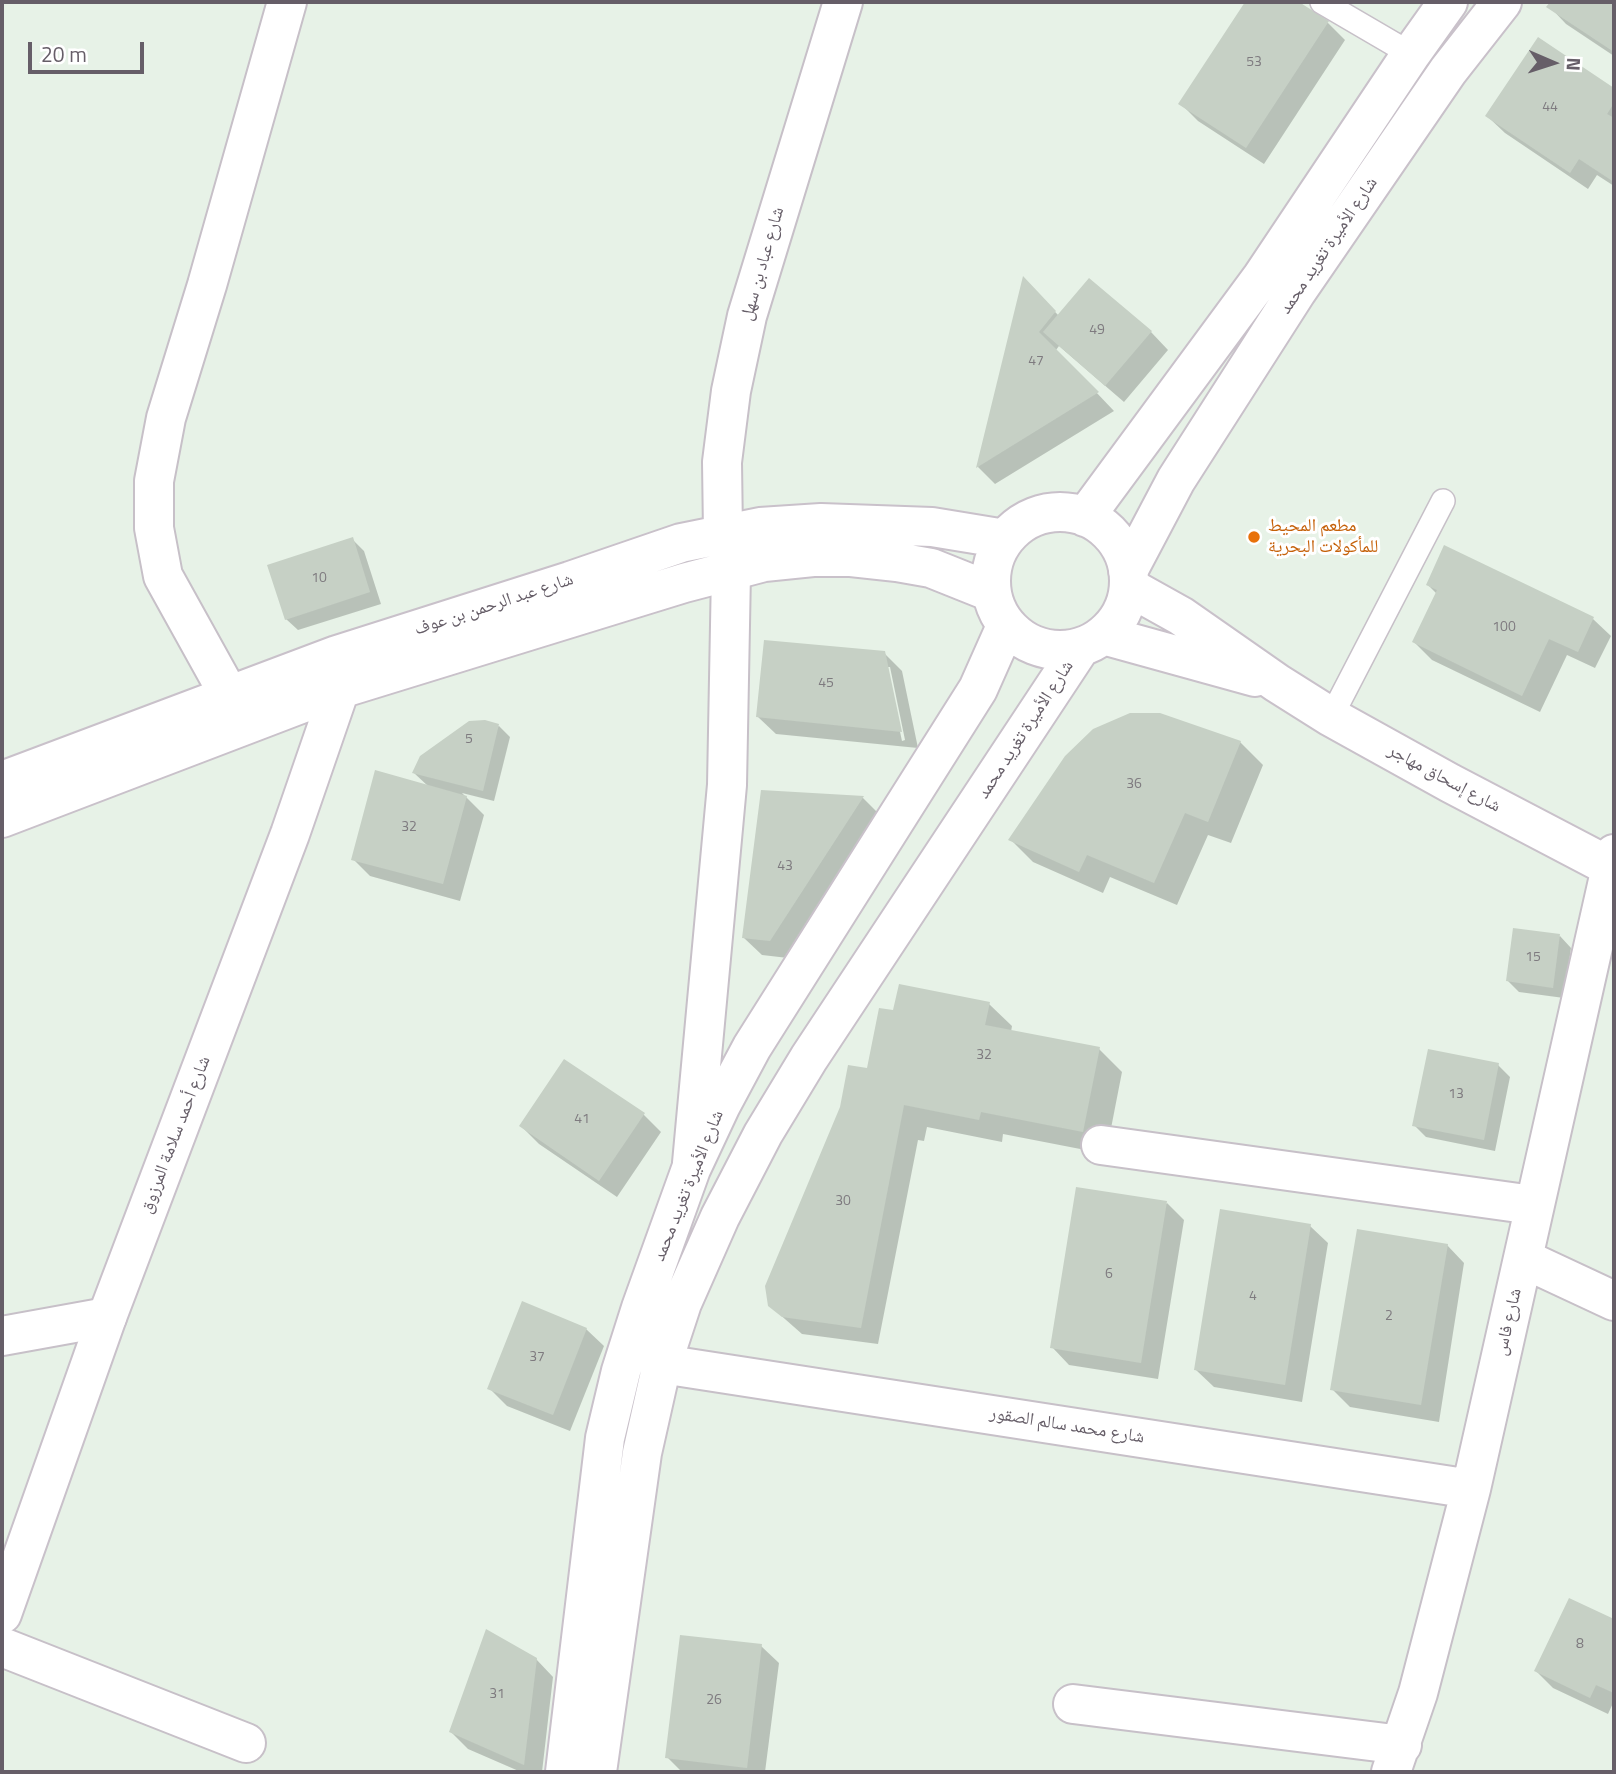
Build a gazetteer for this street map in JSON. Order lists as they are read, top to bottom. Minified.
{"streets":{"street":["شارع الأميرة تغريد محمد","شارع عباد بن سهل","شارع عبد الرحمن بن عوف","شارع إسحاق مهاجر","شارع أحمد سلامة المرزوق","شارع فاس","شارع محمد سالم الصقور"]},"crossings":[["شارع الأميرة تغريد محمد","شارع عبد الرحمن بن عوف"],["شارع الأميرة تغريد محمد","شارع إسحاق مهاجر"],["شارع الأميرة تغريد محمد","شارع محمد سالم الصقور"],["شارع عباد بن سهل","شارع عبد الرحمن بن عوف"],["شارع عبد الرحمن بن عوف","شارع إسحاق مهاجر"],["شارع عبد الرحمن بن عوف","شارع أحمد سلامة المرزوق"],["شارع إسحاق مهاجر","شارع فاس"],["شارع فاس","شارع محمد سالم الصقور"]],"places":["مطعم المحيط للمأكولات البحرية"],"house_numbers":["53","44","49","47","10","100","45","5","36","32","43","15","32","13","41","30","6","4","2","37","8","31","26"],"scale_bar":"20 m","north":"right"}
